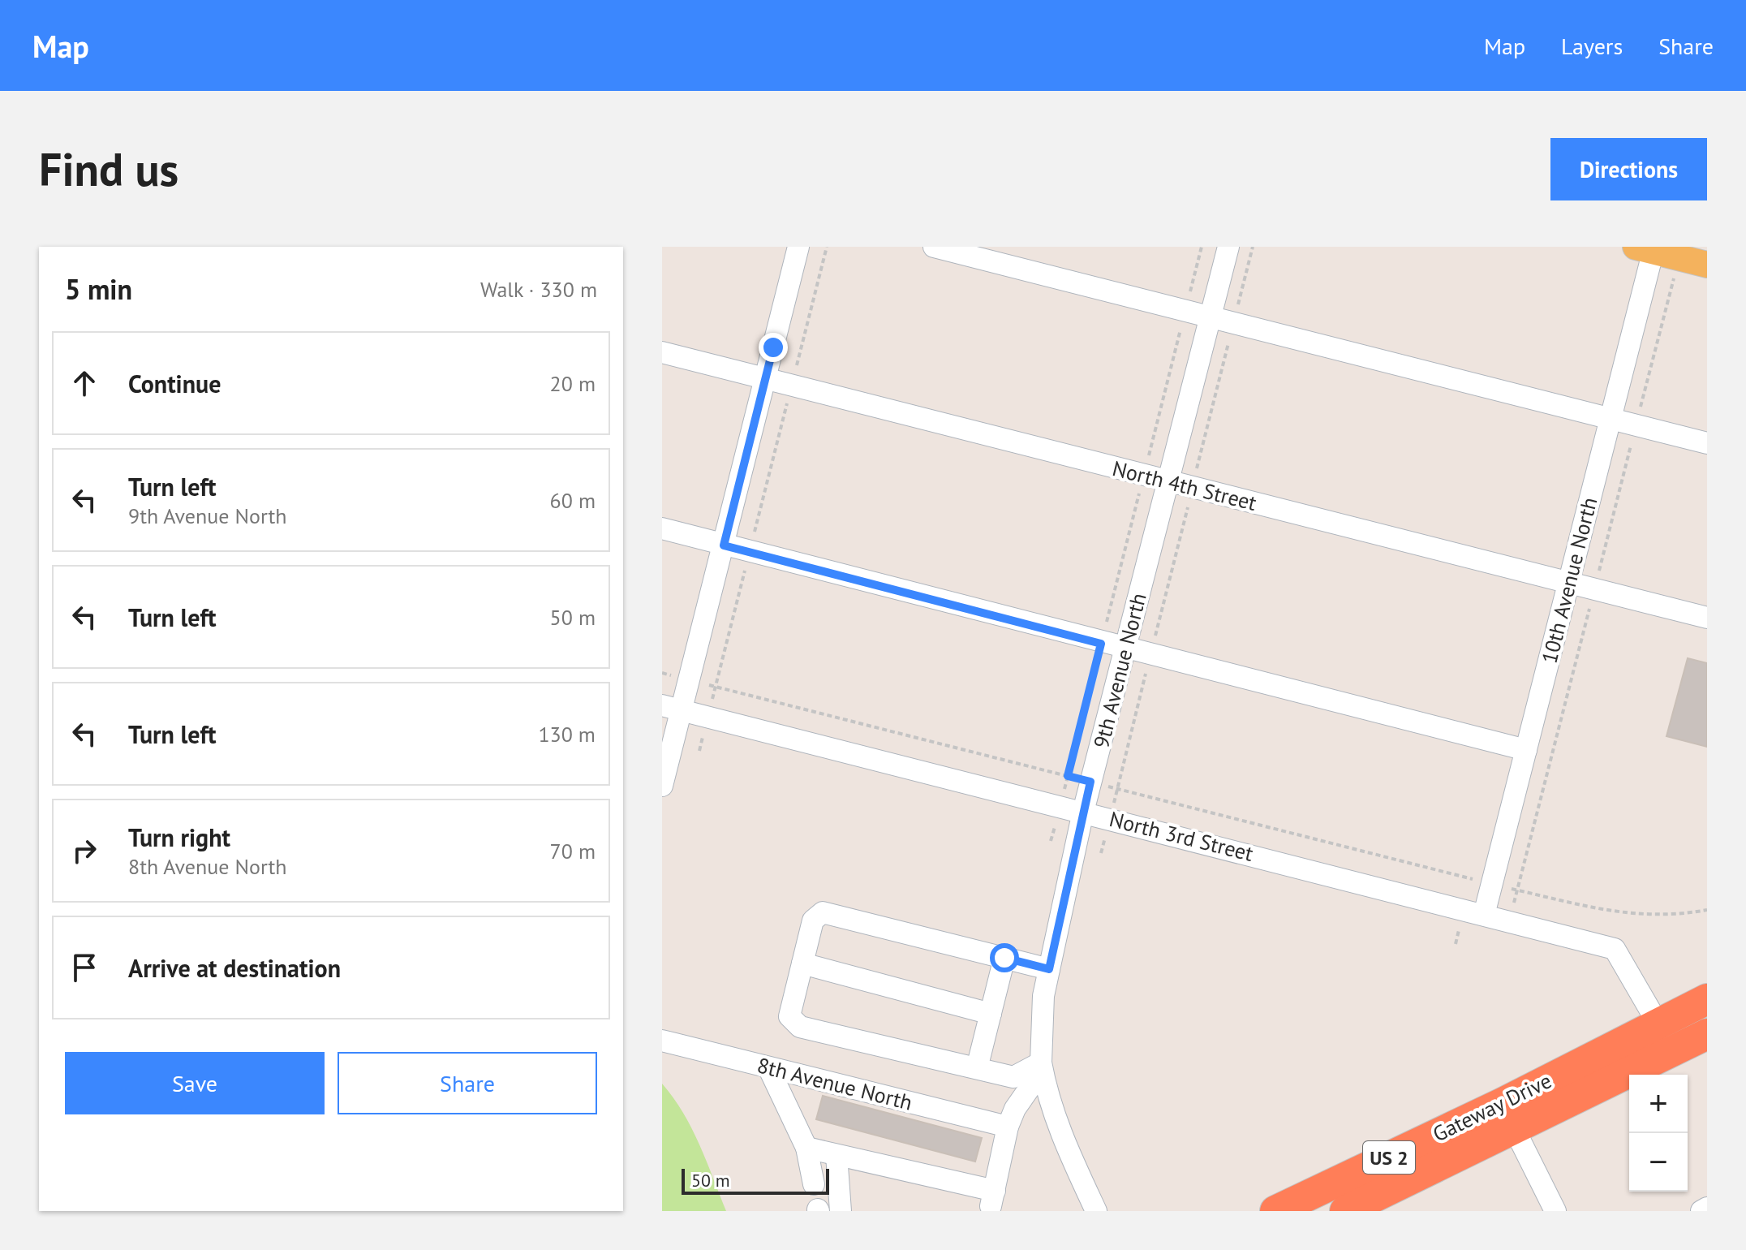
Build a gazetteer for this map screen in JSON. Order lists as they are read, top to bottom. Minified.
{"streets":{"highway":["Gateway Drive","US 2"],"street":["North 4th Street","10th Avenue North","9th Avenue North","North 3rd Street","8th Avenue North"]},"crossings":[["North 4th Street","10th Avenue North"],["North 4th Street","9th Avenue North"],["10th Avenue North","North 3rd Street"],["9th Avenue North","North 3rd Street"],["9th Avenue North","8th Avenue North"],["North 3rd Street","Gateway Drive"]],"scale_bar":"50 m","page":{"header":"Map","nav":["Map","Layers","Share"],"buttons":["Directions",["Save","Share"]],"title":"Find us","heading":["5 min","Walk · 330 m"],"list":[["Continue","20 m"],["Turn left","9th Avenue North","60 m"],["Turn left","50 m"],["Turn left","130 m"],["Turn right","8th Avenue North","70 m"],"Arrive at destination"],"map_buttons":["+","−"],"scale":"50 m"}}
